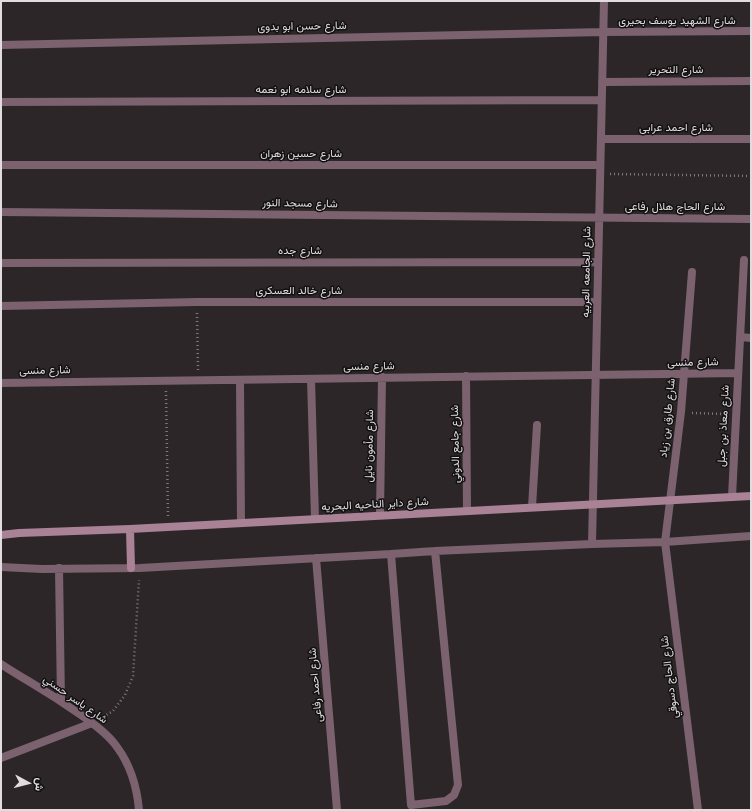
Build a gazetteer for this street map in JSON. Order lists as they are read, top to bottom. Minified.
{"streets":{"street":["شارع الشهيد يوسف بحيرى","شارع حسن ابو بدوى","شارع التحرير","شارع سلامه ابو نعمه","شارع احمد عرابى","شارع حسين زهران","شارع مسجد النور","شارع الحاج هلال رفاعى","شارع جده","شارع الجامعه العربيه","شارع خالد العسكرى","شارع منسى","شارع طارق بن زياد","شارع معاذ بن جبل","شارع جامع الدوني","شارع مأمون نايل","شارع داير الناحيه البحريه","شارع الحاج دسوقي","شارع احمد رفاعى","شارع ياسر حسني"]},"crossings":[["شارع الشهيد يوسف بحيرى","شارع حسن ابو بدوى"],["شارع الشهيد يوسف بحيرى","شارع الجامعه العربيه"],["شارع حسن ابو بدوى","شارع الجامعه العربيه"],["شارع التحرير","شارع الجامعه العربيه"],["شارع سلامه ابو نعمه","شارع الجامعه العربيه"],["شارع احمد عرابى","شارع الجامعه العربيه"],["شارع حسين زهران","شارع الجامعه العربيه"],["شارع مسجد النور","شارع الحاج هلال رفاعى"],["شارع مسجد النور","شارع الجامعه العربيه"],["شارع الحاج هلال رفاعى","شارع الجامعه العربيه"],["شارع جده","شارع الجامعه العربيه"],["شارع الجامعه العربيه","شارع خالد العسكرى"],["شارع الجامعه العربيه","شارع منسى"],["شارع الجامعه العربيه","شارع داير الناحيه البحريه"],["شارع منسى","شارع طارق بن زياد"],["شارع منسى","شارع معاذ بن جبل"],["شارع منسى","شارع جامع الدوني"],["شارع منسى","شارع مأمون نايل"],["شارع طارق بن زياد","شارع داير الناحيه البحريه"],["شارع طارق بن زياد","شارع الحاج دسوقي"],["شارع معاذ بن جبل","شارع داير الناحيه البحريه"],["شارع جامع الدوني","شارع داير الناحيه البحريه"],["شارع مأمون نايل","شارع داير الناحيه البحريه"]],"north":"right"}
